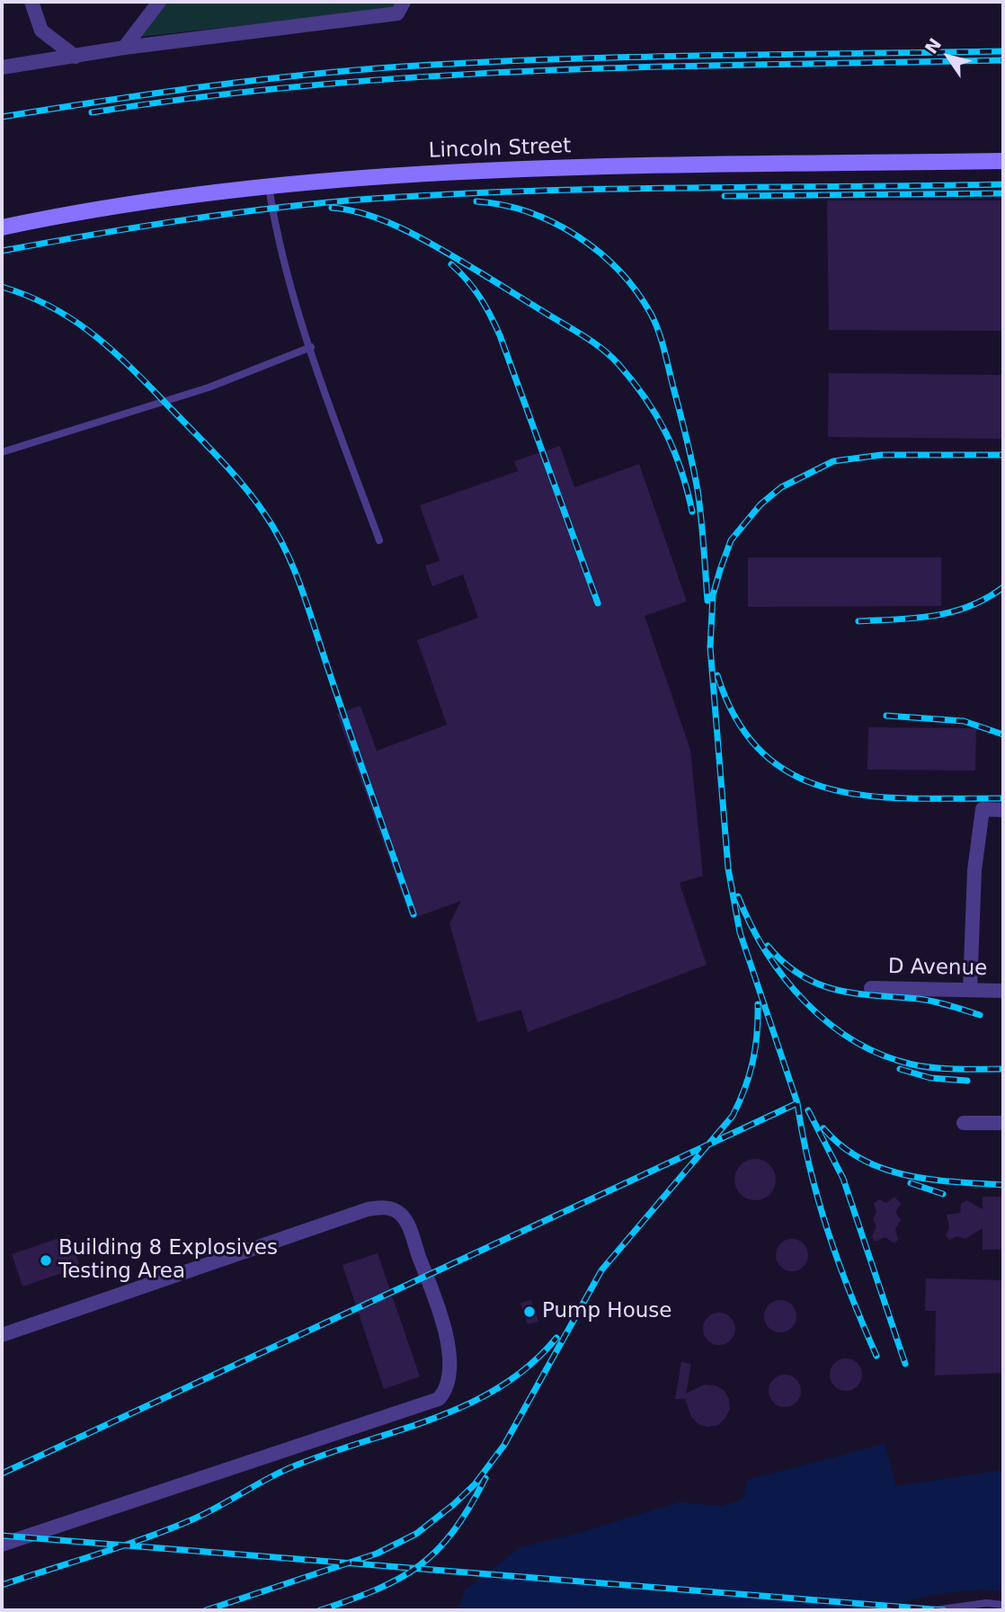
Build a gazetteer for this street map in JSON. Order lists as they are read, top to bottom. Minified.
{"streets":{"main road":["Lincoln Street"],"street":["D Avenue"]},"places":["Building 8 Explosives Testing Area","Pump House"],"north":"top left"}
